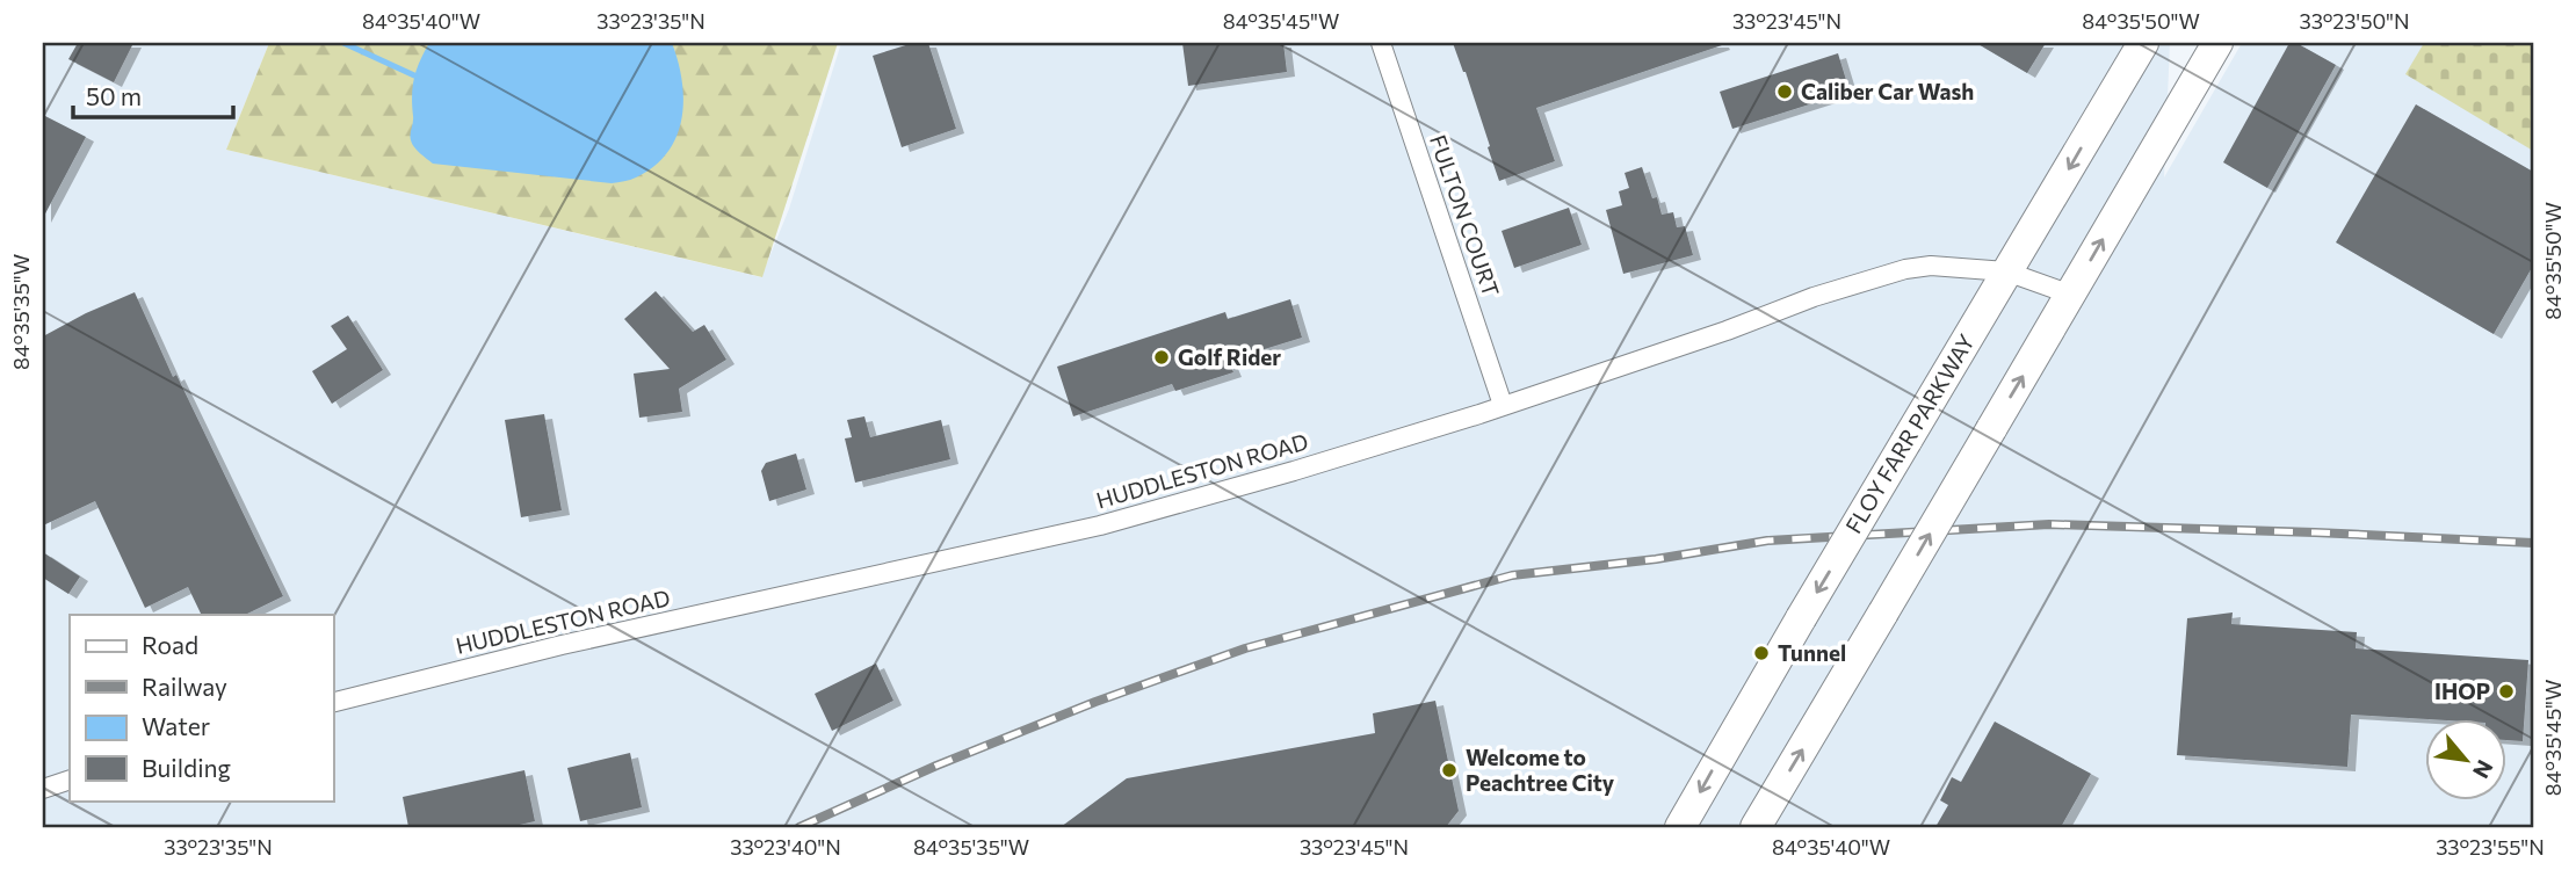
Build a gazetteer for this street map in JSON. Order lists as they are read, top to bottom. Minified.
{"streets":{"main road":["FLOY FARR PARKWAY"],"street":["FULTON COURT","HUDDLESTON ROAD"]},"crossings":[["FULTON COURT","HUDDLESTON ROAD"],["FLOY FARR PARKWAY","HUDDLESTON ROAD"]],"places":["Caliber Car Wash","Golf Rider","Tunnel","IHOP","Welcome to Peachtree City"],"legend":["Road","Railway","Water","Building"],"scale_bar":"50 m","north":"bottom right","coordinates":["84°35'40\"W","33°23'35\"N","84°35'45\"W","33°23'45\"N","84°35'50\"W","33°23'50\"N","84°35'35\"W","33°23'40\"N","33°23'55\"N"]}
